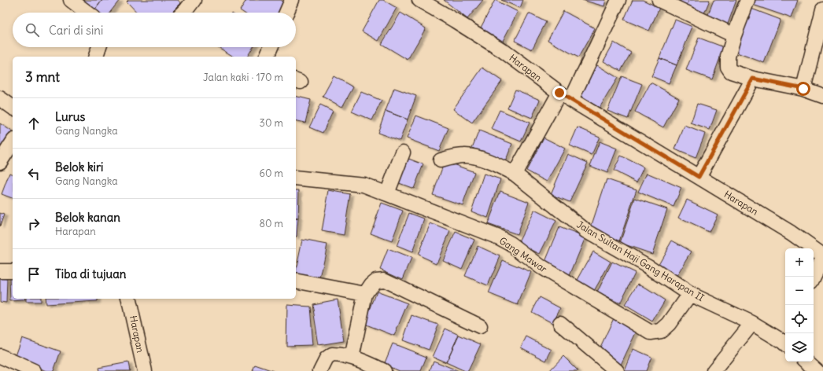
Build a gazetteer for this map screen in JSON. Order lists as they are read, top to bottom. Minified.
{"streets":{"street":["Harapan","Gang Mawar","Jalan Sultan Haji Gang Harapan II"]},"crossings":[["Gang Mawar","Jalan Sultan Haji Gang Harapan II"]],"page":{"search":"Cari di sini","heading":["3 mnt","Jalan kaki · 170 m"],"list":[["Lurus","Gang Nangka","30 m"],["Belok kiri","Gang Nangka","60 m"],["Belok kanan","Harapan","80 m"],"Tiba di tujuan"],"map_buttons":["+","−"]}}
